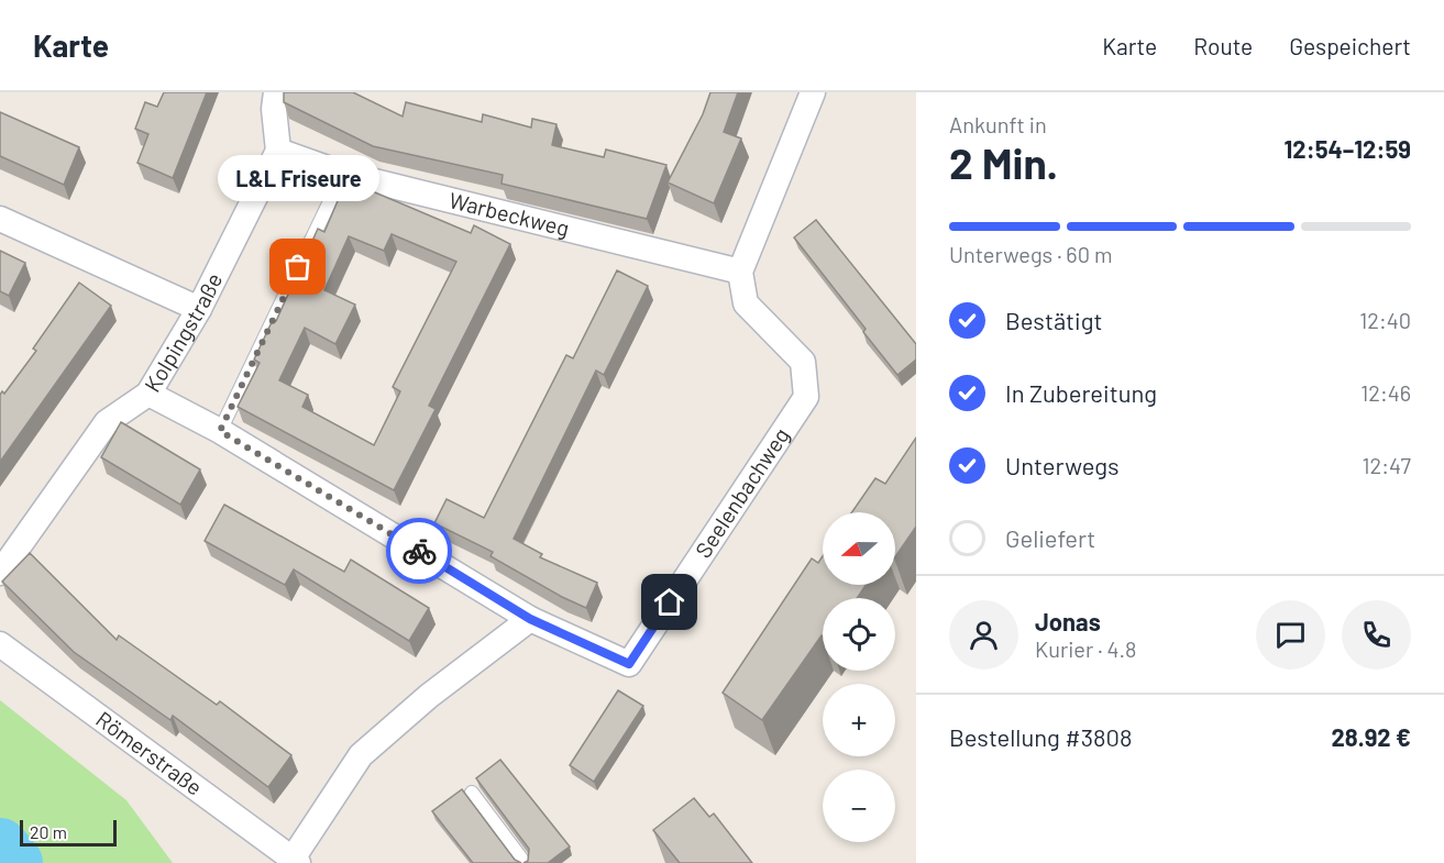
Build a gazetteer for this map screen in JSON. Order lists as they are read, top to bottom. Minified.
{"streets":{"street":["Warbeckweg","Kolpingstraße","Seelenbachweg","Römerstraße"]},"crossings":[["Warbeckweg","Kolpingstraße"],["Warbeckweg","Seelenbachweg"]],"places":["L&L Friseure"],"scale_bar":"20 m","north":"left","page":{"header":"Karte","nav":["Karte","Route","Gespeichert"],"heading":["2 Min.","Ankunft in","12:54–12:59"],"panel":["Jonas","Kurier · 4.8","Bestellung #3808","28.92 €"],"bubble":"L&L Friseure","bar":"Unterwegs · 60 m","list":[["Bestätigt","12:40"],["In Zubereitung","12:46"],["Unterwegs","12:47"],"Geliefert"],"map_buttons":["+","−"],"scale":"20 m"}}
